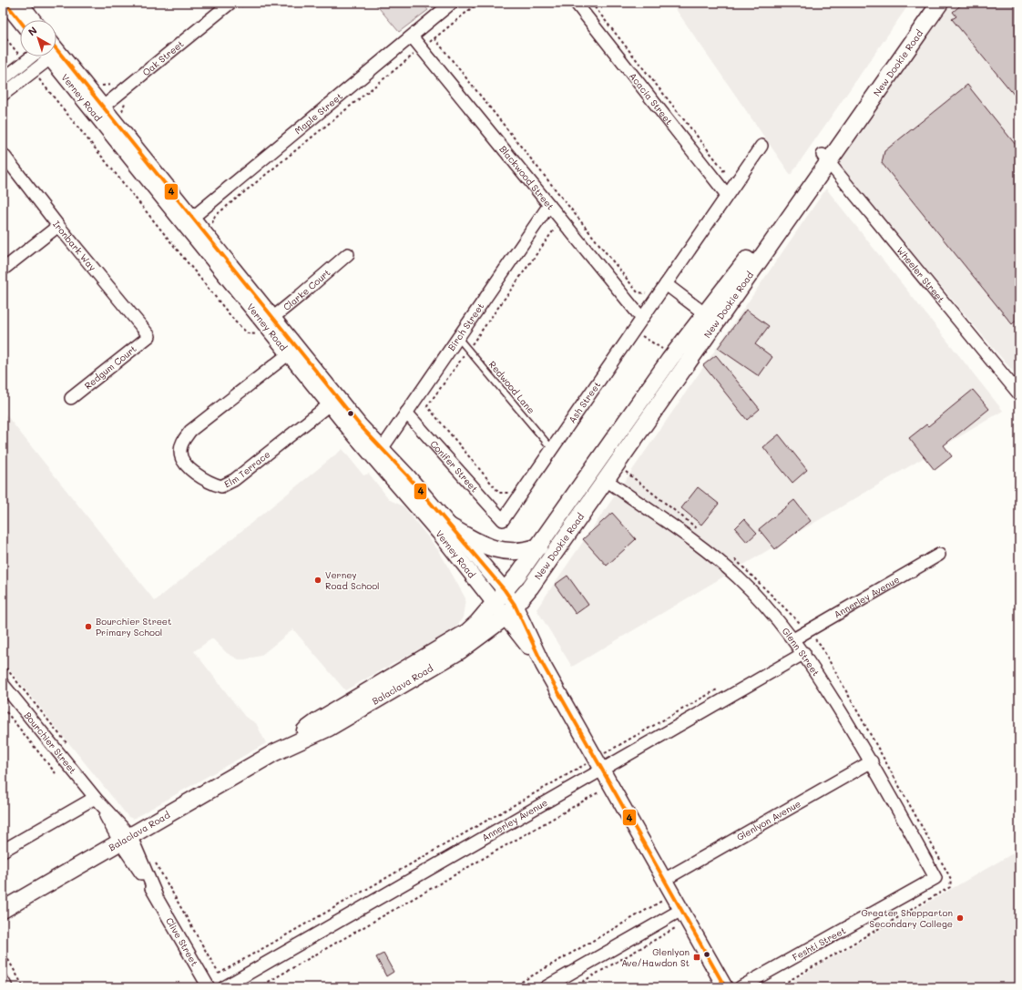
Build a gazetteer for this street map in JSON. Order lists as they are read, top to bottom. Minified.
{"streets":{"main road":["New Dookie Road","Balaclava Road"],"street":["Oak Street","Verney Road","Acacia Street","Maple Street","Blackwood Street","Ironbark Way","Wheeler Street","Clarke Court","Birch Street","Redgum Court","Ash Street","Conifer Street","Elm Terrace","Annerley Avenue","Glenn Street","Bourchier Street","Glenlyon Avenue","Clive Street","Feshti Street"],"lane":["Redwood Lane"]},"crossings":[["Oak Street","Verney Road"],["New Dookie Road","Verney Road"],["New Dookie Road","Wheeler Street"],["New Dookie Road","Glenn Street"],["New Dookie Road","Balaclava Road"],["Verney Road","Maple Street"],["Verney Road","Clarke Court"],["Verney Road","Birch Street"],["Verney Road","Elm Terrace"],["Verney Road","Balaclava Road"],["Acacia Street","Ash Street"],["Maple Street","Blackwood Street"],["Blackwood Street","Birch Street"],["Blackwood Street","Ash Street"],["Ironbark Way","Redgum Court"],["Birch Street","Redwood Lane"],["Birch Street","Conifer Street"],["Redwood Lane","Ash Street"],["Ash Street","Conifer Street"],["Annerley Avenue","Glenn Street"],["Glenn Street","Glenlyon Avenue"],["Glenn Street","Feshti Street"],["Balaclava Road","Bourchier Street"],["Balaclava Road","Clive Street"],["Bourchier Street","Clive Street"]],"places":{"other":["Verney Road School","Bourchier Street Primary School","Greater Shepparton Secondary College"],"transit":["Glenlyon Ave/Hawdon St"]},"lines":["transit line 4"],"north":"top left"}
